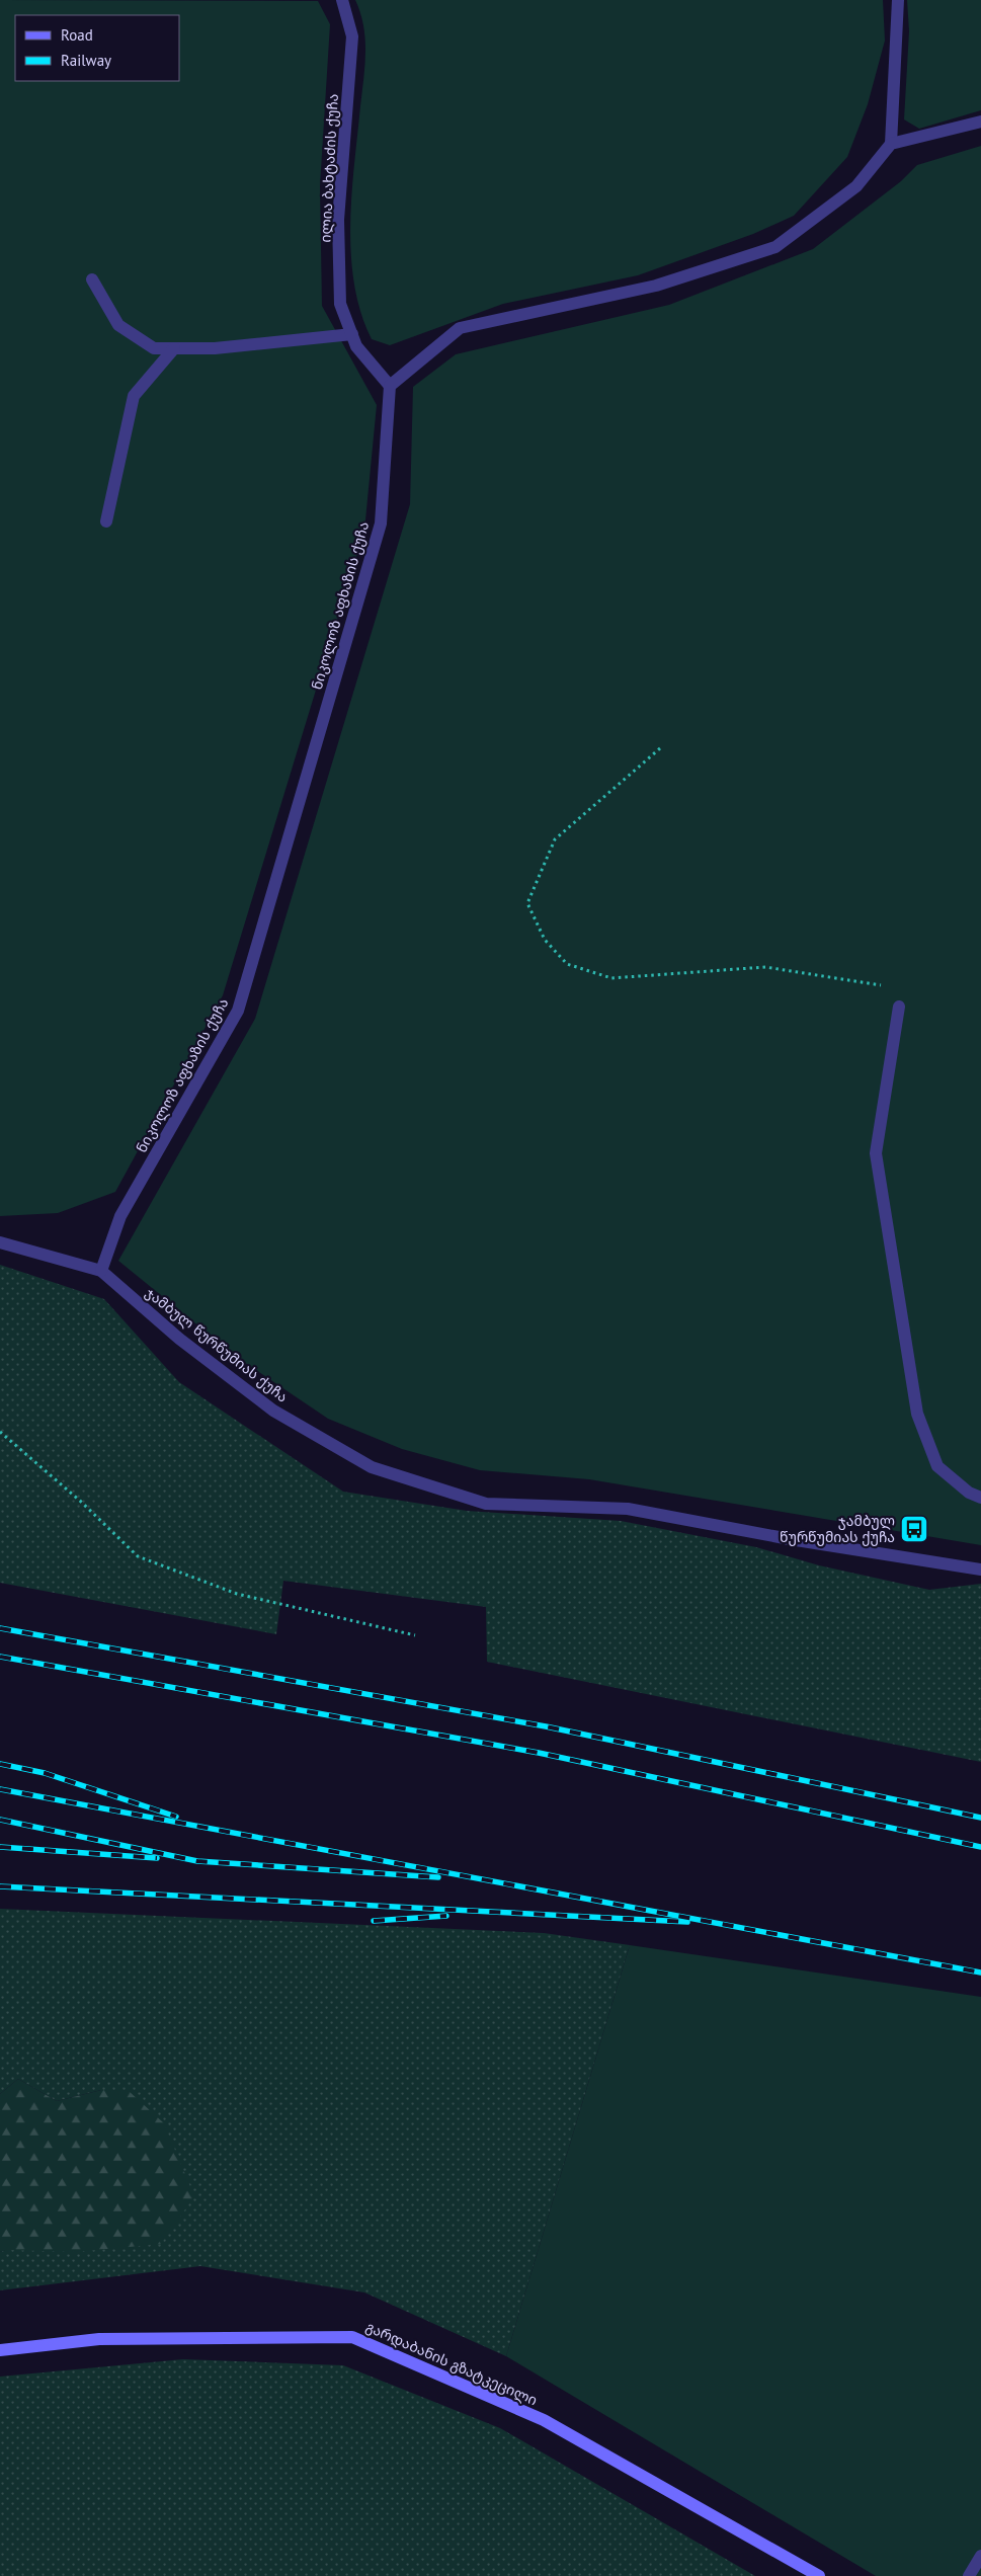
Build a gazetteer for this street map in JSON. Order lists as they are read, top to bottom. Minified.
{"streets":{"main road":["გარდაბანის გზატკეცილი"],"street":["ილია ბახტაძის ქუჩა","ნიკოლოზ აფხაზის ქუჩა","ჯამბულ წურწუმიას ქუჩა"]},"crossings":[["ილია ბახტაძის ქუჩა","ნიკოლოზ აფხაზის ქუჩა"],["ნიკოლოზ აფხაზის ქუჩა","ჯამბულ წურწუმიას ქუჩა"]],"places":{"bus stop":["ჯამბულ წურწუმიას ქუჩა"]},"legend":["Road","Railway"]}
